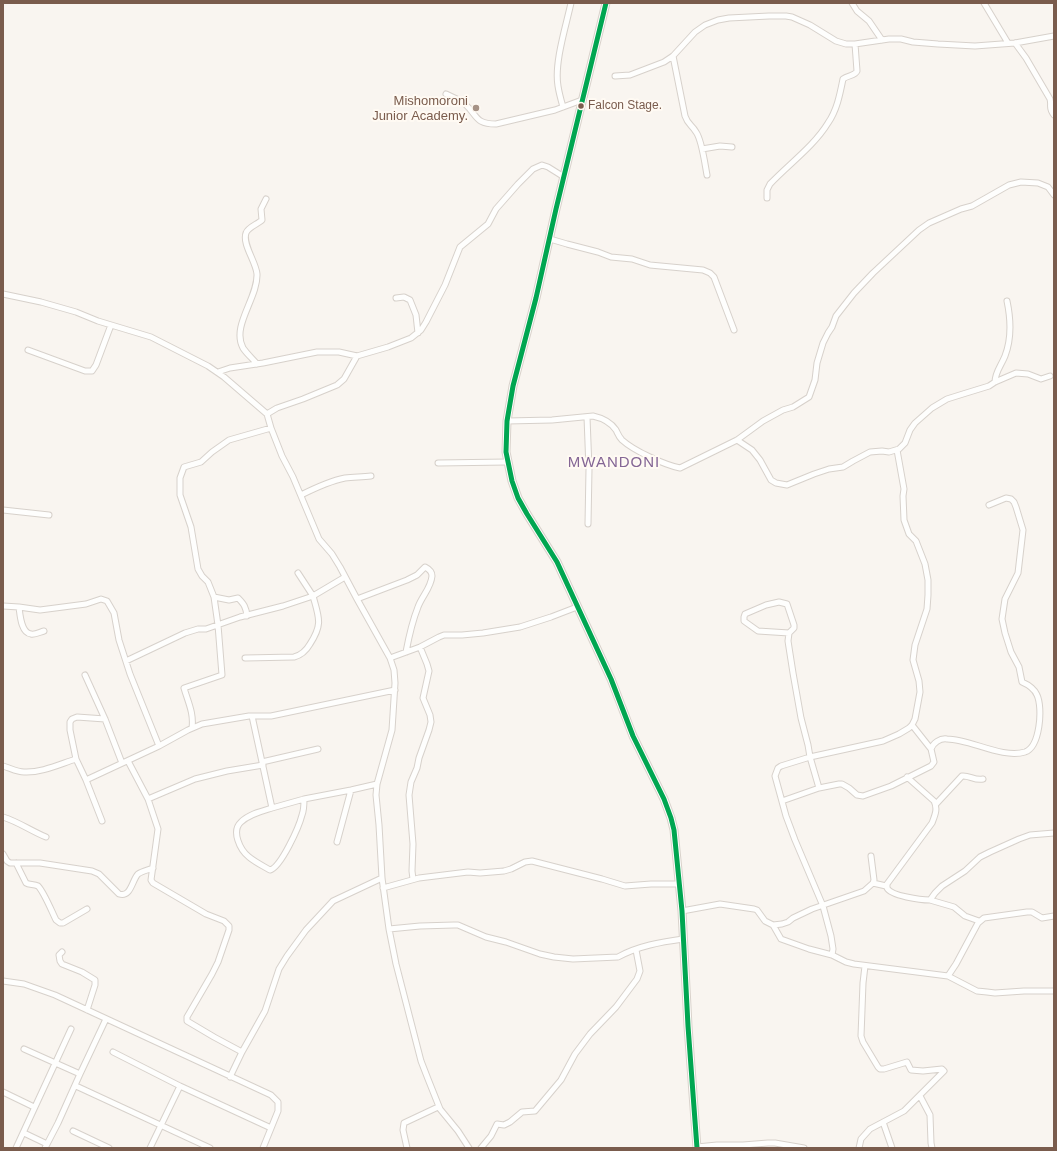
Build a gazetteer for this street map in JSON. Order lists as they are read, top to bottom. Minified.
{"districts":["MWANDONI"],"places":["Falcon Stage.","Mishomoroni Junior Academy."]}
